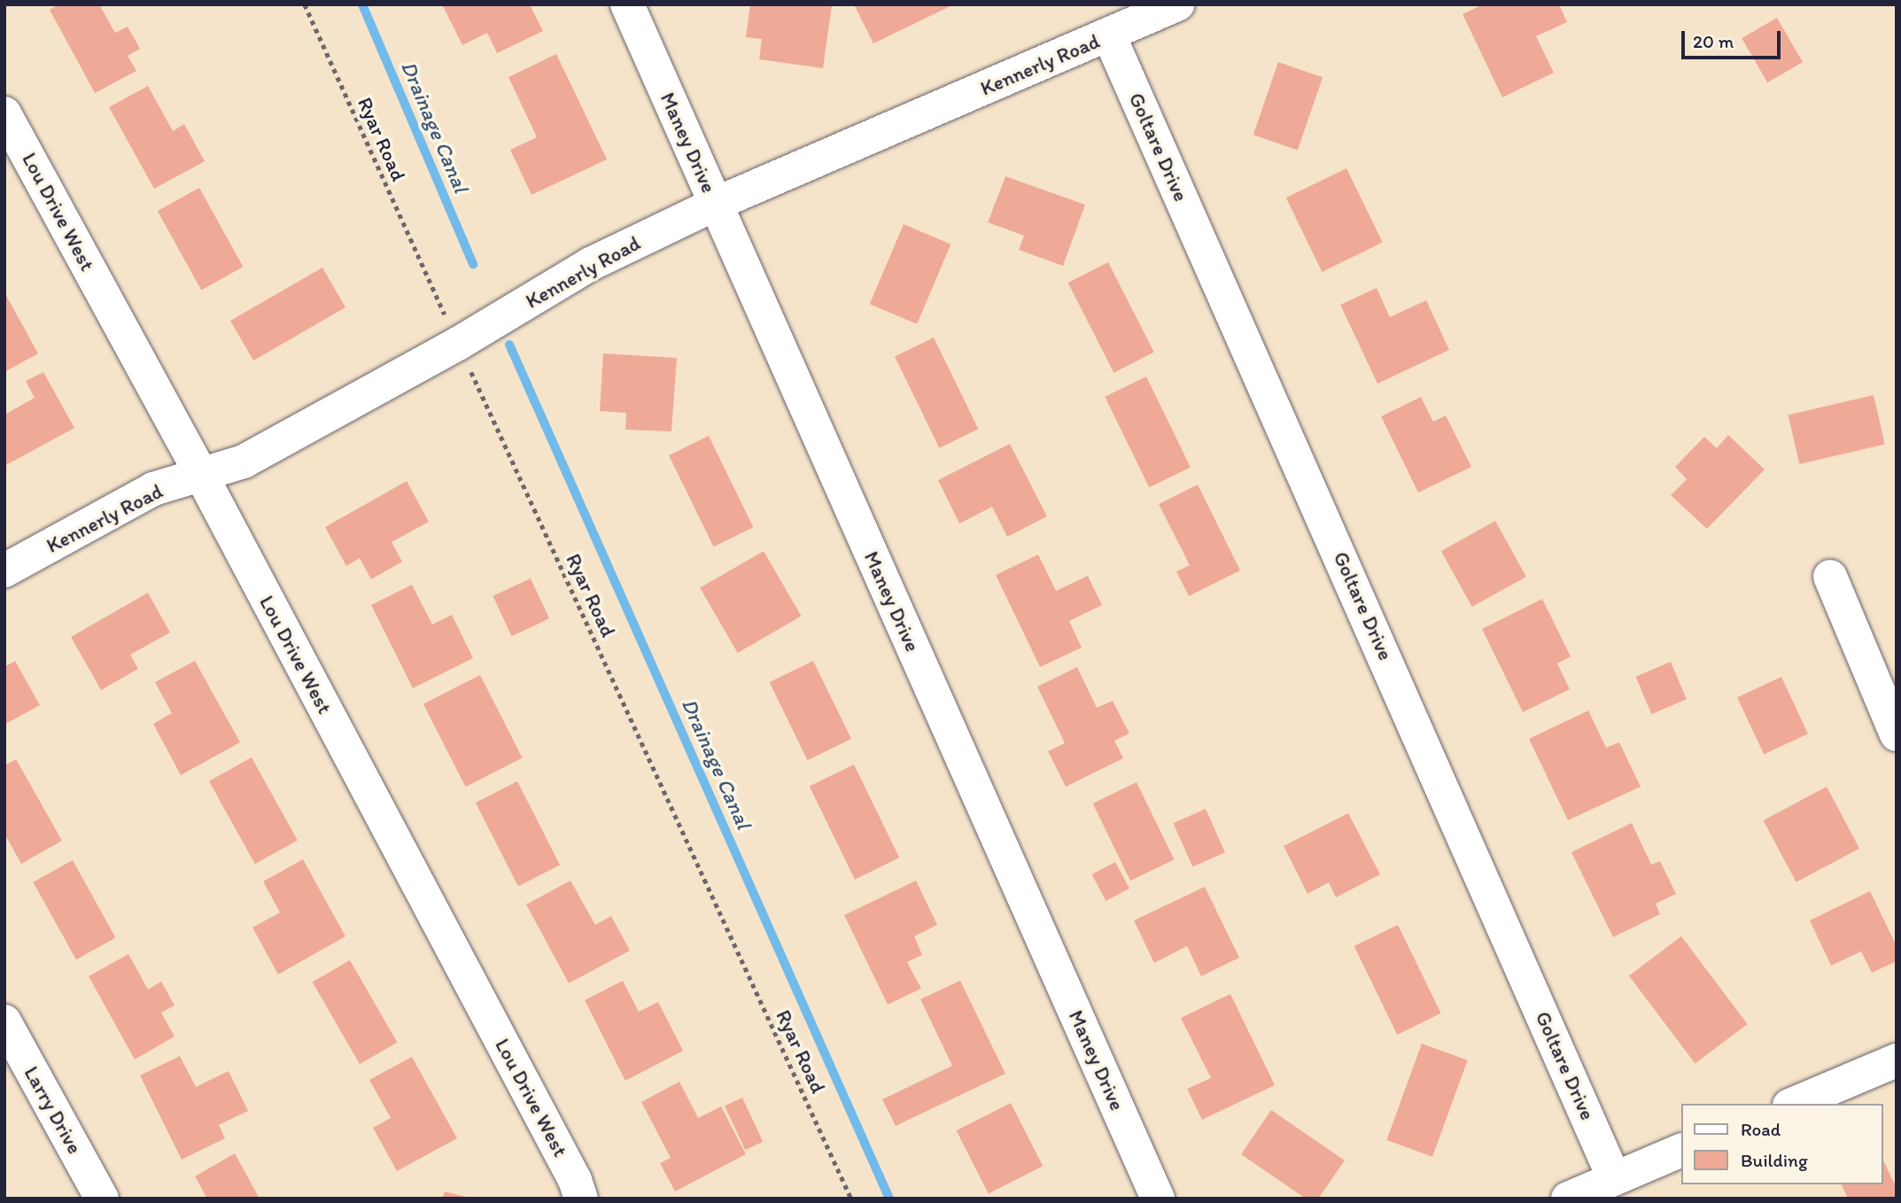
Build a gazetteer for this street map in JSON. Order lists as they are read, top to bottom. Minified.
{"streets":{"street":["Kennerly Road","Maney Drive","Goltare Drive","Lou Drive West","Larry Drive"],"path":["Ryar Road"]},"crossings":[["Kennerly Road","Ryar Road"],["Kennerly Road","Maney Drive"],["Kennerly Road","Goltare Drive"],["Kennerly Road","Lou Drive West"]],"water":["Drainage Canal"],"legend":["Road","Building"],"scale_bar":"20 m"}
